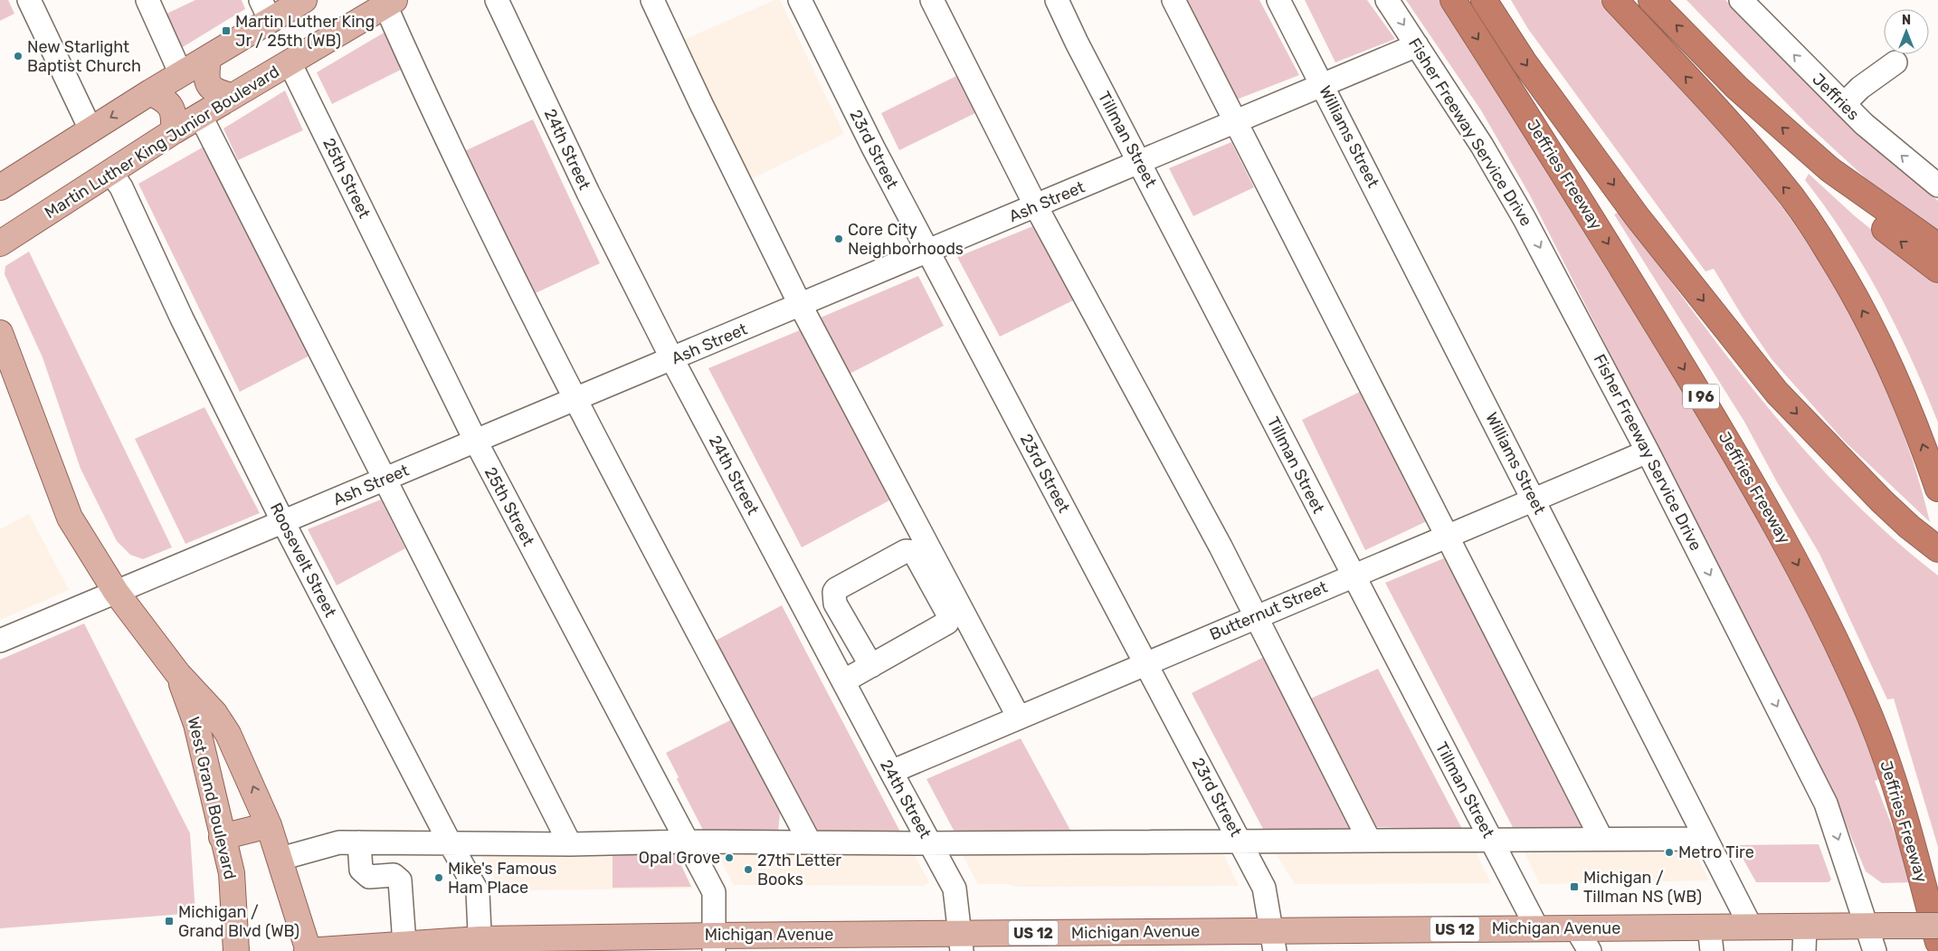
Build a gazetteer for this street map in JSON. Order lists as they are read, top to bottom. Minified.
{"streets":{"highway":["Jeffries Freeway","I 96"],"main road":["Martin Luther King Junior Boulevard","West Grand Boulevard","Michigan Avenue","US 12"],"street":["Jeffries","Fisher Freeway Service Drive","Williams Street","Tillman Street","24th Street","23rd Street","25th Street","Ash Street","Roosevelt Street","Butternut Street"]},"crossings":[["Fisher Freeway Service Drive","Ash Street"],["Fisher Freeway Service Drive","Butternut Street"],["Fisher Freeway Service Drive","Michigan Avenue"],["Williams Street","Ash Street"],["Williams Street","Butternut Street"],["Williams Street","Michigan Avenue"],["Tillman Street","Ash Street"],["Tillman Street","Butternut Street"],["Tillman Street","Michigan Avenue"],["Martin Luther King Junior Boulevard","25th Street"],["Martin Luther King Junior Boulevard","Roosevelt Street"],["24th Street","Ash Street"],["24th Street","Butternut Street"],["24th Street","Michigan Avenue"],["23rd Street","Ash Street"],["23rd Street","Butternut Street"],["23rd Street","Michigan Avenue"],["25th Street","Ash Street"],["25th Street","Michigan Avenue"],["Ash Street","Roosevelt Street"],["Ash Street","West Grand Boulevard"],["Roosevelt Street","Michigan Avenue"],["West Grand Boulevard","Michigan Avenue"]],"one_way":["Jeffries","Fisher Freeway Service Drive"],"places":{"transit":["Martin Luther King Jr / 25th (WB)","Michigan / Tillman NS (WB)","Michigan / Grand Blvd (WB)"],"other":["New Starlight Baptist Church","Core City Neighborhoods","Metro Tire","Opal Grove","27th Letter Books","Mike's Famous Ham Place"]},"north":"top"}
